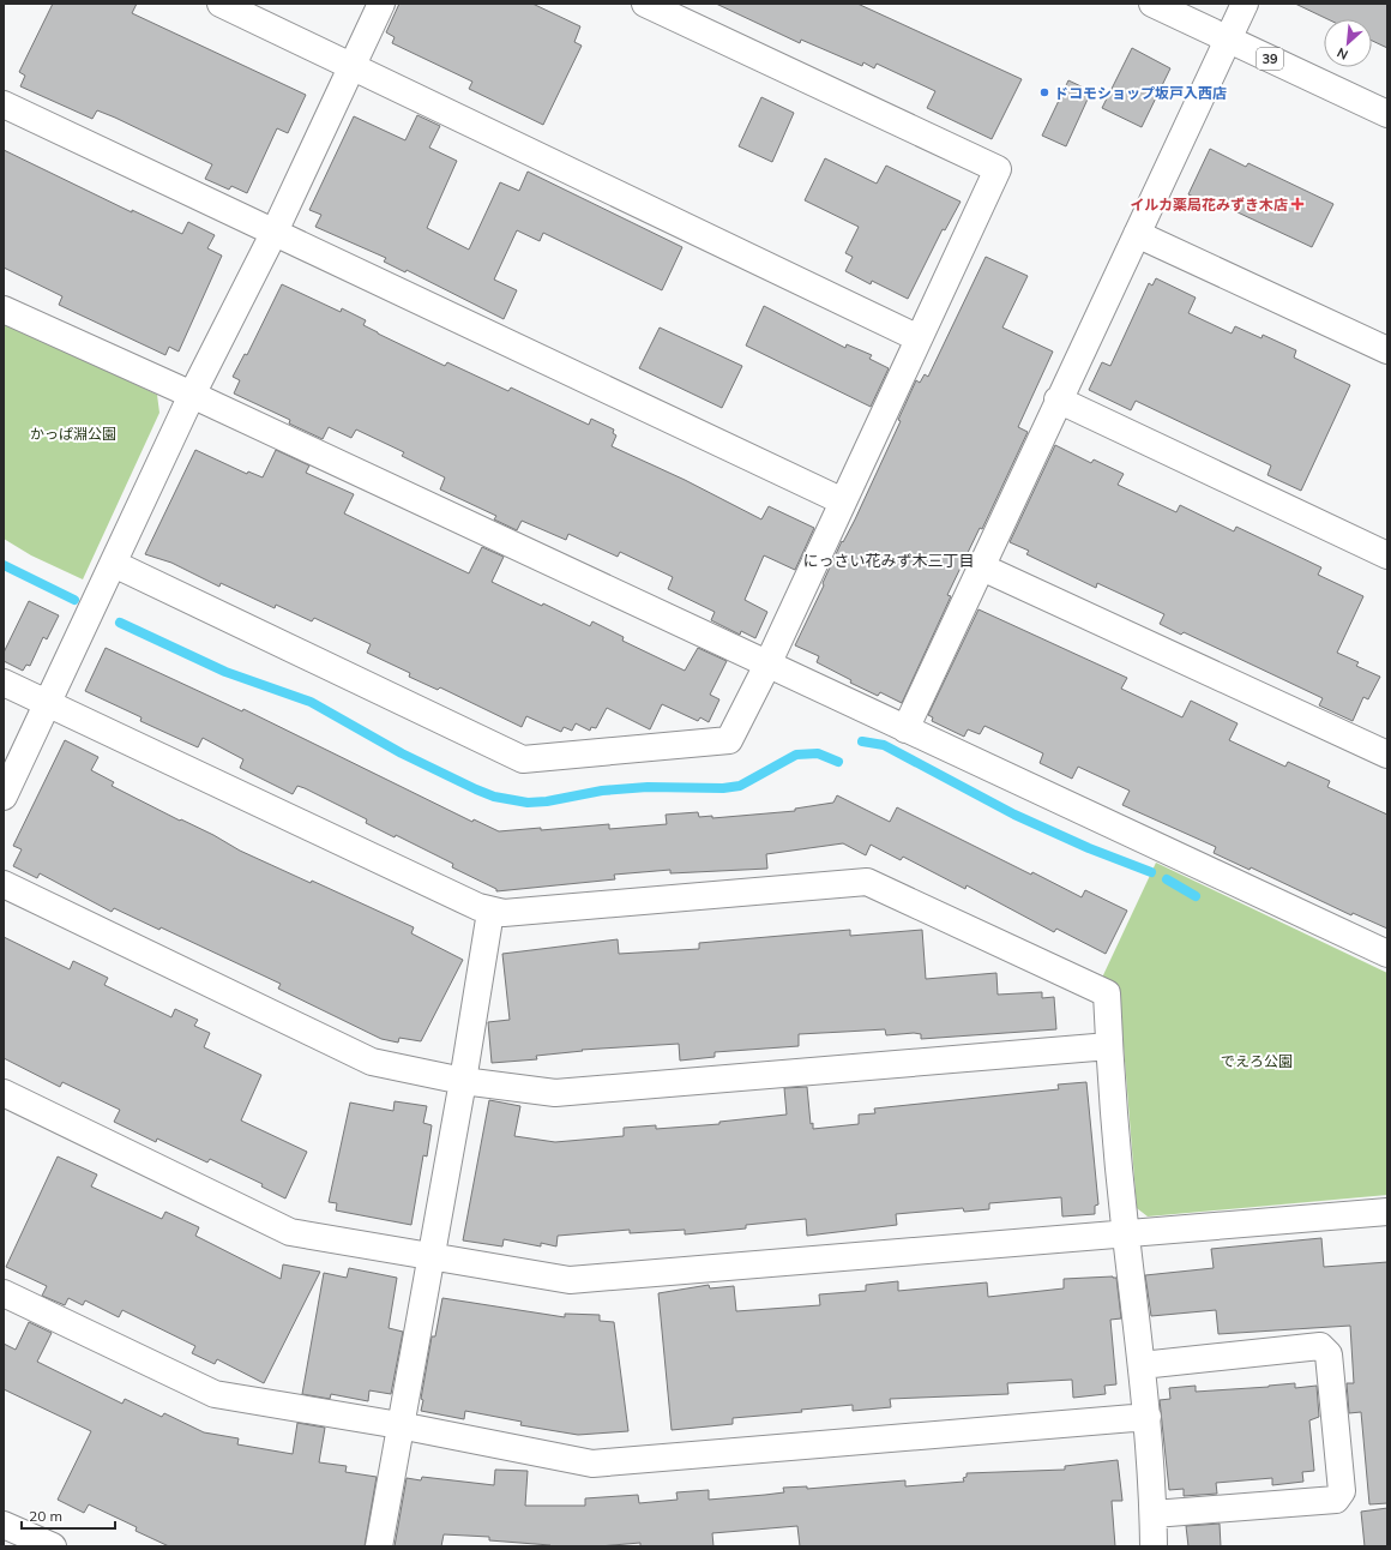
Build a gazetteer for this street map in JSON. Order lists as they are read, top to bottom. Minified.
{"streets":{"street":["39"]},"districts":["にっさい花みず木三丁目"],"parks":["かっぱ淵公園","でえろ公園"],"places":{"other":["ドコモショップ坂戸入西店"],"health":["イルカ薬局花みずき木店"]},"scale_bar":"20 m","north":"bottom left"}
